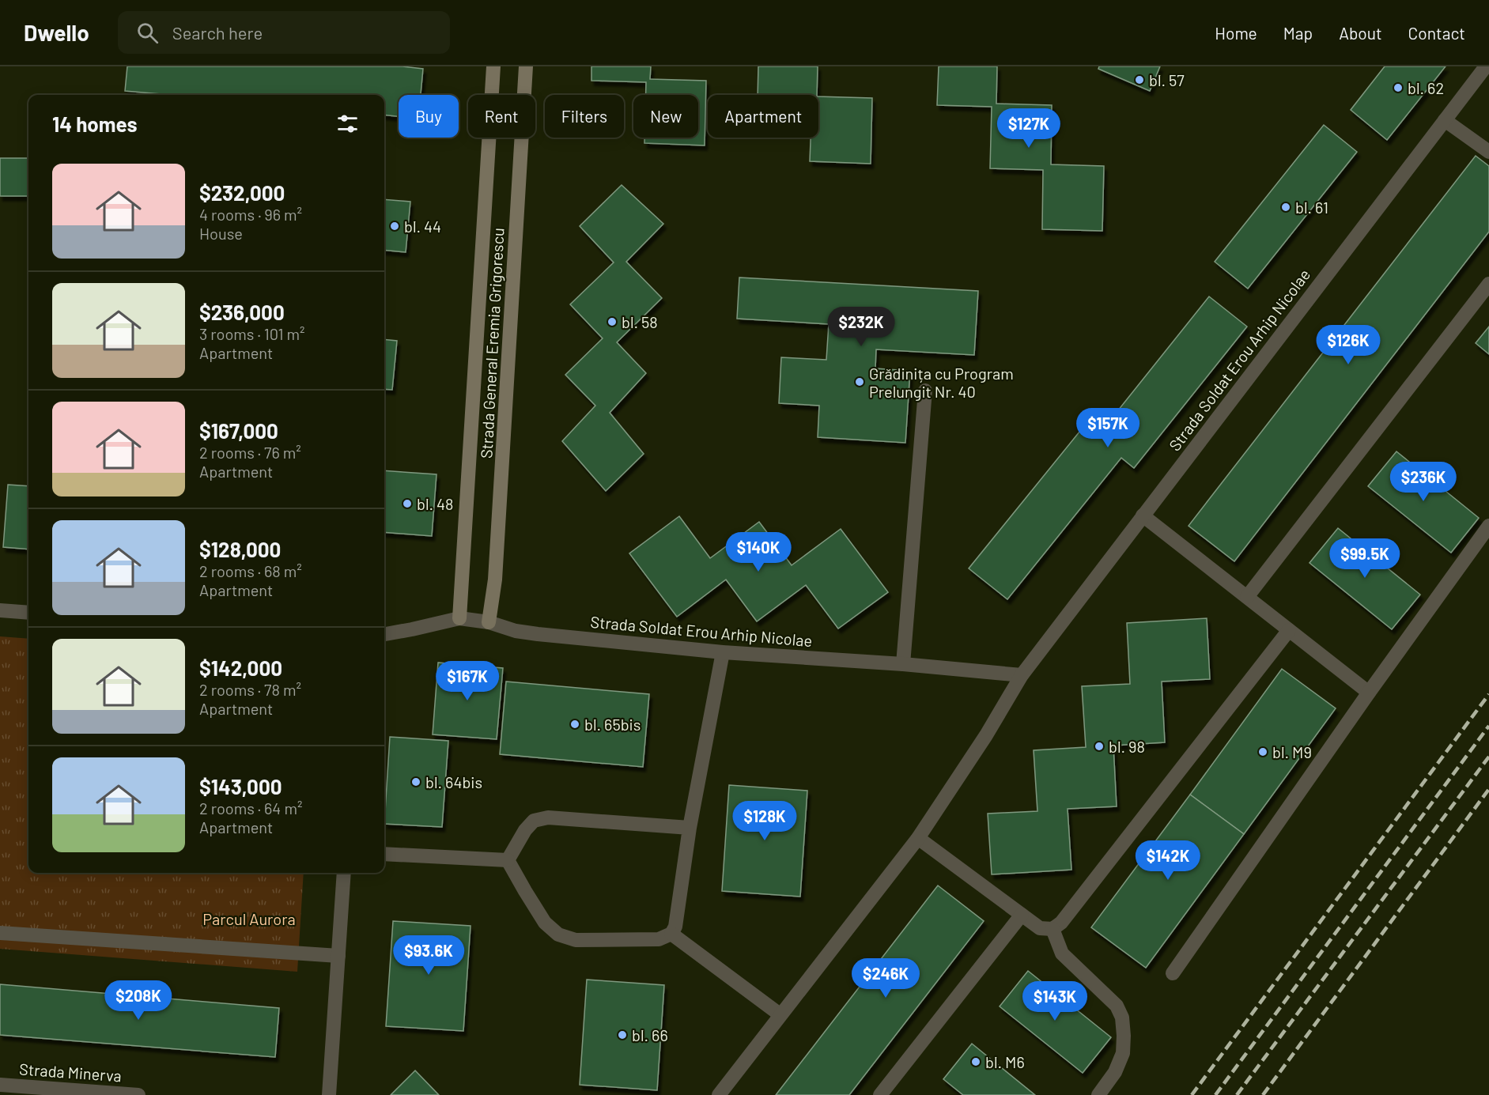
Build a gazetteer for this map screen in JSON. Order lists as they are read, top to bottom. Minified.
{"streets":{"street":["Strada General Eremia Grigorescu","Strada Soldat Erou Arhip Nicolae","Strada Minerva"]},"crossings":[["Strada General Eremia Grigorescu","Strada Soldat Erou Arhip Nicolae"]],"parks":["Parcul Aurora"],"places":["bl. 57","bl. 62","bl. 61","bl. 44","bl. 58","Grădinița cu Program Prelungit Nr. 40","bl. 48","bl. 65bis","bl. 98","bl. M9","bl. 64bis","bl. 66","bl. M6"],"page":{"header":"Dwello","search":"Search here","nav":["Home","Map","About","Contact"],"chip":["Buy","Rent","Filters","New","Apartment"],"heading":"14 homes","price":["$127K","$232K","$126K","$157K","$236K","$140K","$99.5K","$167K","$128K","$142K","$93.6K","$246K","$208K","$143K"],"list":[{"name":"$232,000","note":"4 rooms · 96 m² · House"},{"name":"$236,000","note":"3 rooms · 101 m² · Apartment"},{"name":"$167,000","note":"2 rooms · 76 m² · Apartment"},{"name":"$128,000","note":"2 rooms · 68 m² · Apartment"},{"name":"$142,000","note":"2 rooms · 78 m² · Apartment"},{"name":"$143,000","note":"2 rooms · 64 m² · Apartment"}]}}
